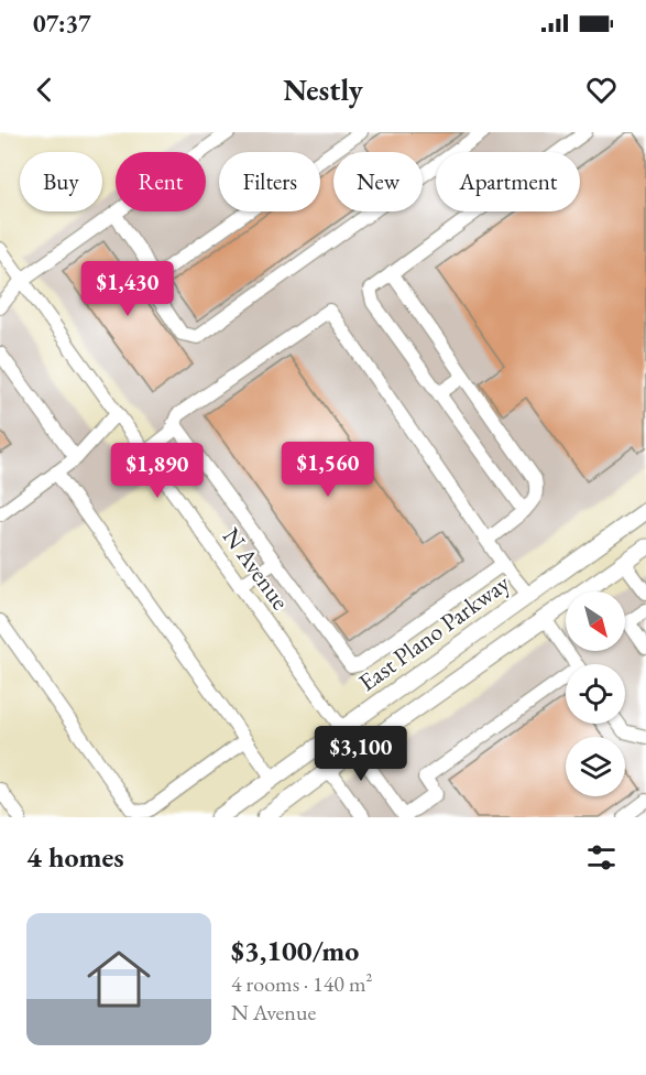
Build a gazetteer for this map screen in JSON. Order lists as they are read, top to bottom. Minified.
{"streets":{"main road":["East Plano Parkway"],"street":["N Avenue"]},"crossings":[["N Avenue","East Plano Parkway"]],"north":"bottom right","page":{"status":"07:37","header":"Nestly","chip":["Buy","Rent","Filters","New","Apartment"],"price":["$1,430","$1,560","$1,890","$3,100"],"heading":"4 homes","list":[{"name":"$3,100/mo","note":"4 rooms · 140 m² · N Avenue"}]}}
